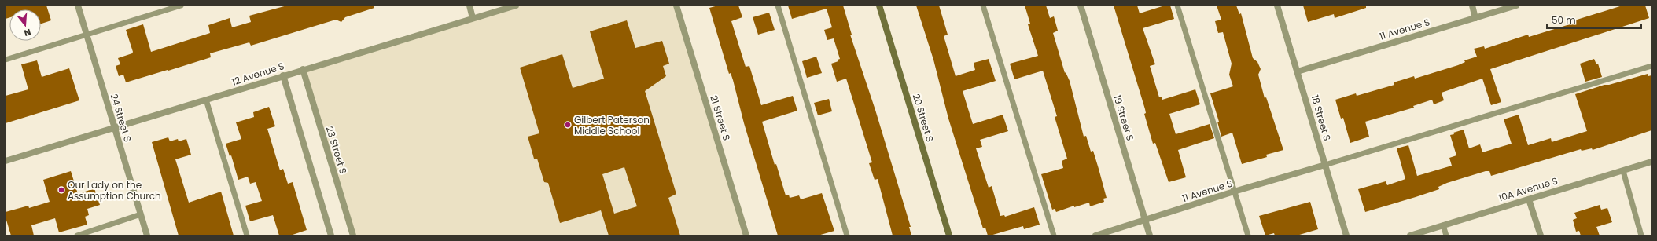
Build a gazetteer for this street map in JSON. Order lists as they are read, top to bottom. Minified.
{"streets":{"street":["11 Avenue S","12 Avenue S","24 Street S","21 Street S","20 Street S","19 Street S","18 Street S","23 Street S","10A Avenue S"]},"crossings":[["11 Avenue S","19 Street S"],["11 Avenue S","18 Street S"],["12 Avenue S","24 Street S"],["12 Avenue S","23 Street S"]],"places":["Gilbert Paterson Middle School","Our Lady on the Assumption Church"],"scale_bar":"50 m","north":"bottom"}
